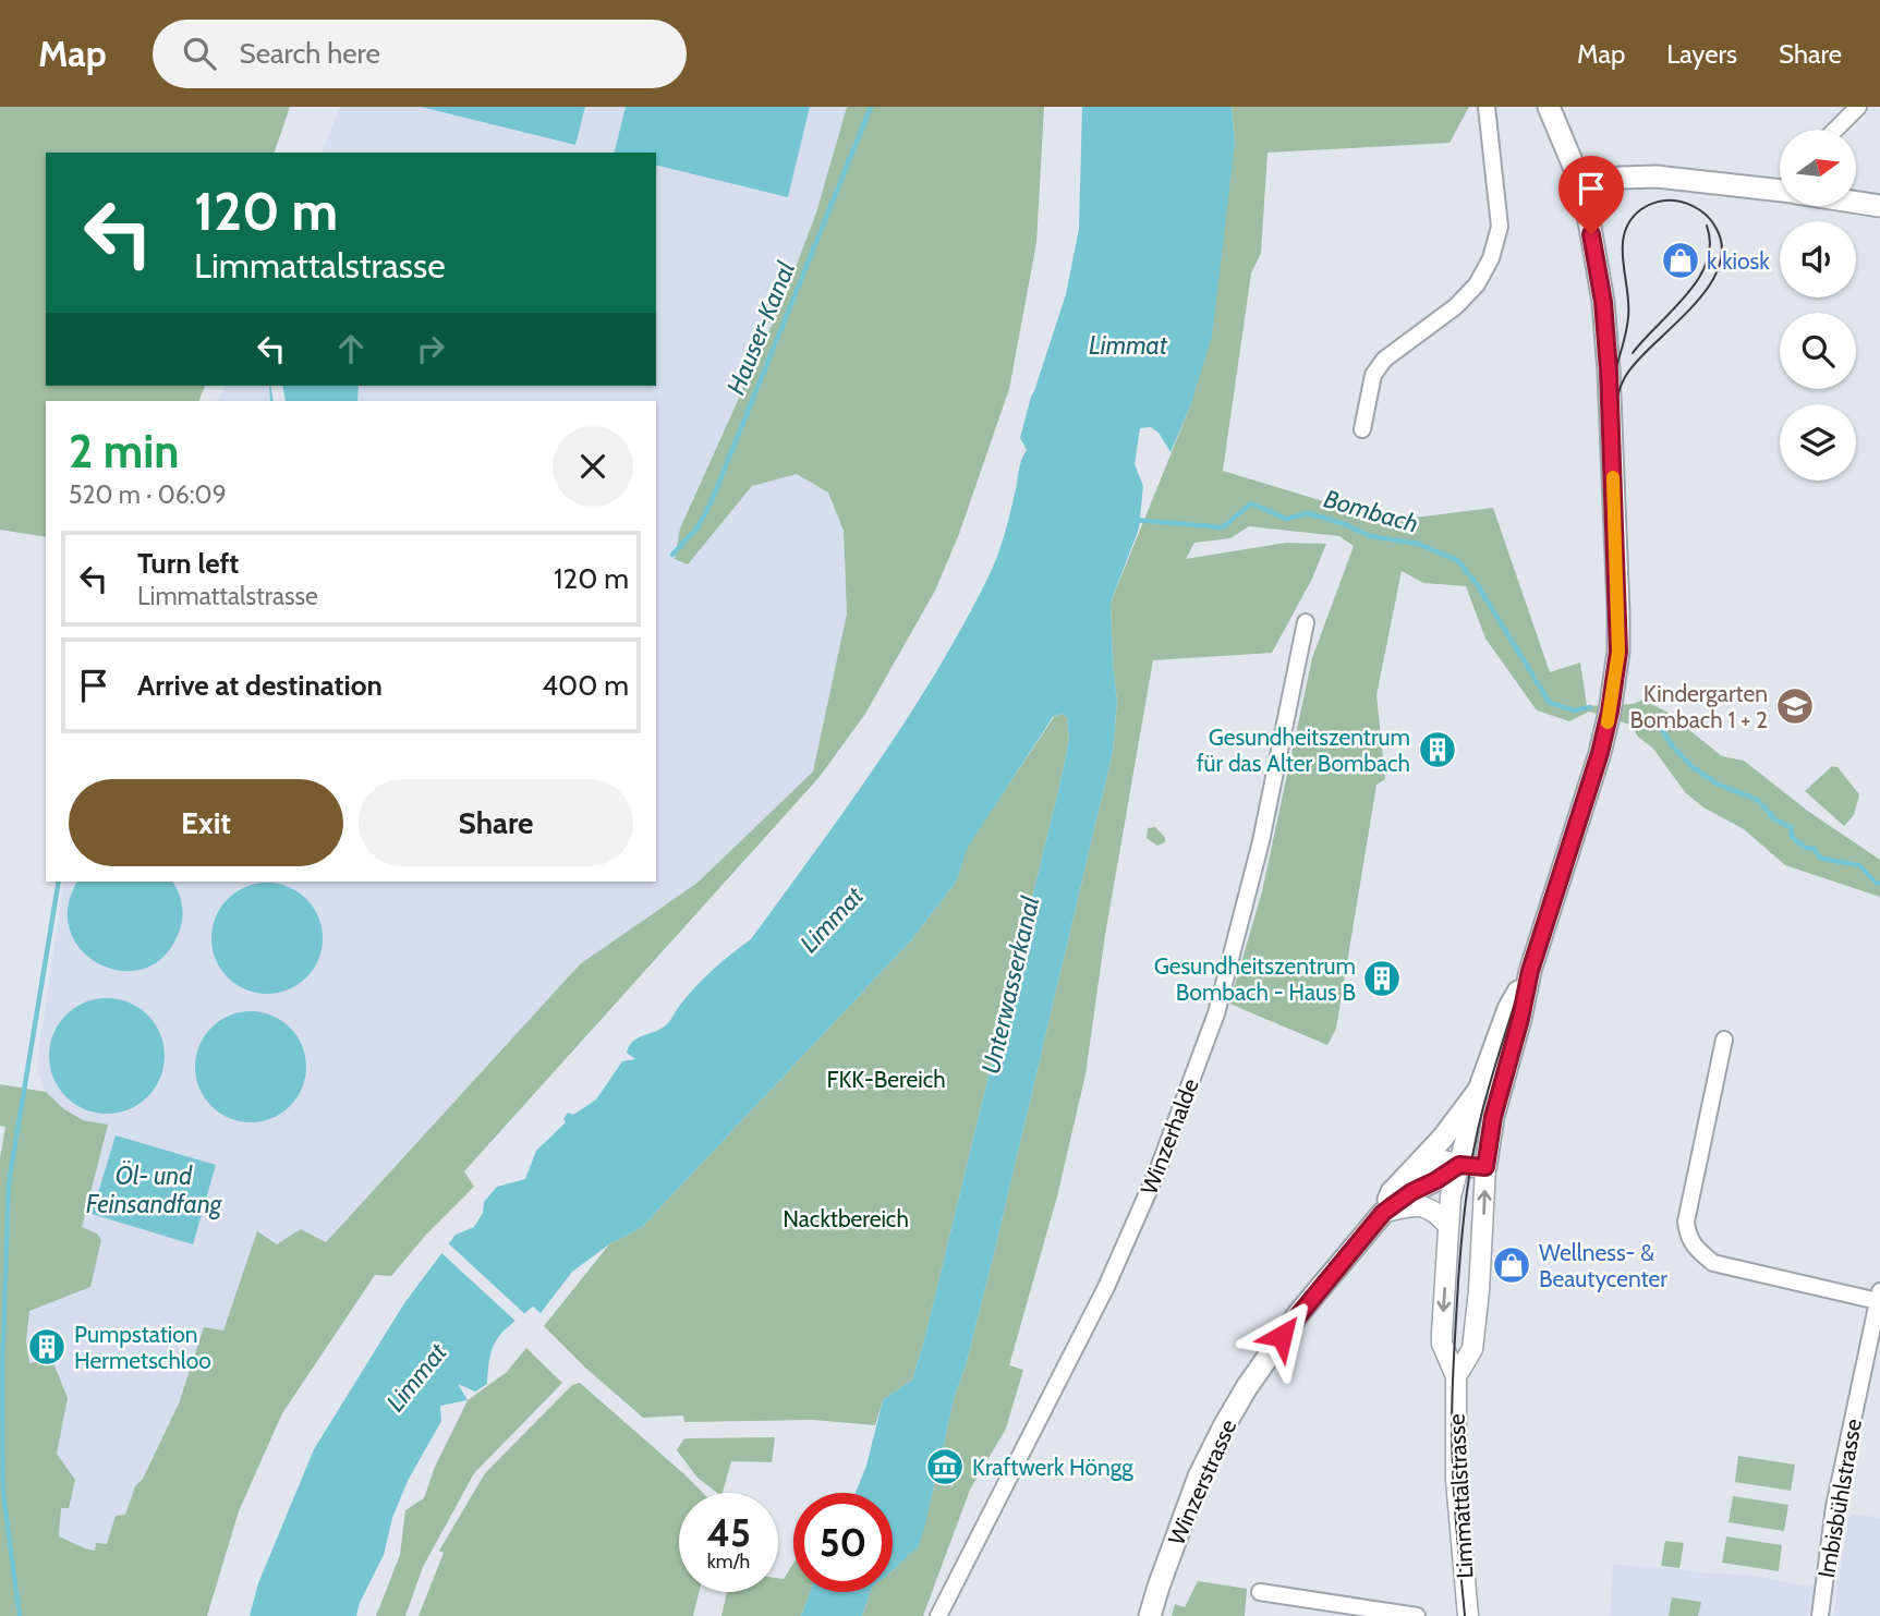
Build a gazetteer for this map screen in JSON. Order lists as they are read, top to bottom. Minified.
{"streets":{"main road":["Winzerstrasse","Limmattalstrasse"],"street":["Winzerhalde","Imbisbühlstrasse"]},"crossings":[["Winzerstrasse","Limmattalstrasse"]],"water":["Hauser-Kanal","Limmat","Bombach","Unterwasserkanal","Öl- und Feinsandfang"],"parks":["FKK-Bereich","Nacktbereich"],"places":{"shop":["k kiosk","Wellness- & Beautycenter"],"school or university":["Kindergarten Bombach 1 + 2"],"building":["Gesundheitszentrum für das Alter Bombach","Gesundheitszentrum Bombach - Haus B","Pumpstation Hermetschloo"],"museum":["Kraftwerk Höngg"]},"north":"right","page":{"header":"Map","search":"Search here","nav":["Map","Layers","Share"],"turn":["120 m","Limmattalstrasse"],"heading":["2 min","520 m · 06:09"],"list":[{"name":"Turn left","note":"Limmattalstrasse","value":"120 m"},{"name":"Arrive at destination","value":"400 m"}],"buttons":["Exit","Share"],"speed":"45 km/h","limit":"50"}}
